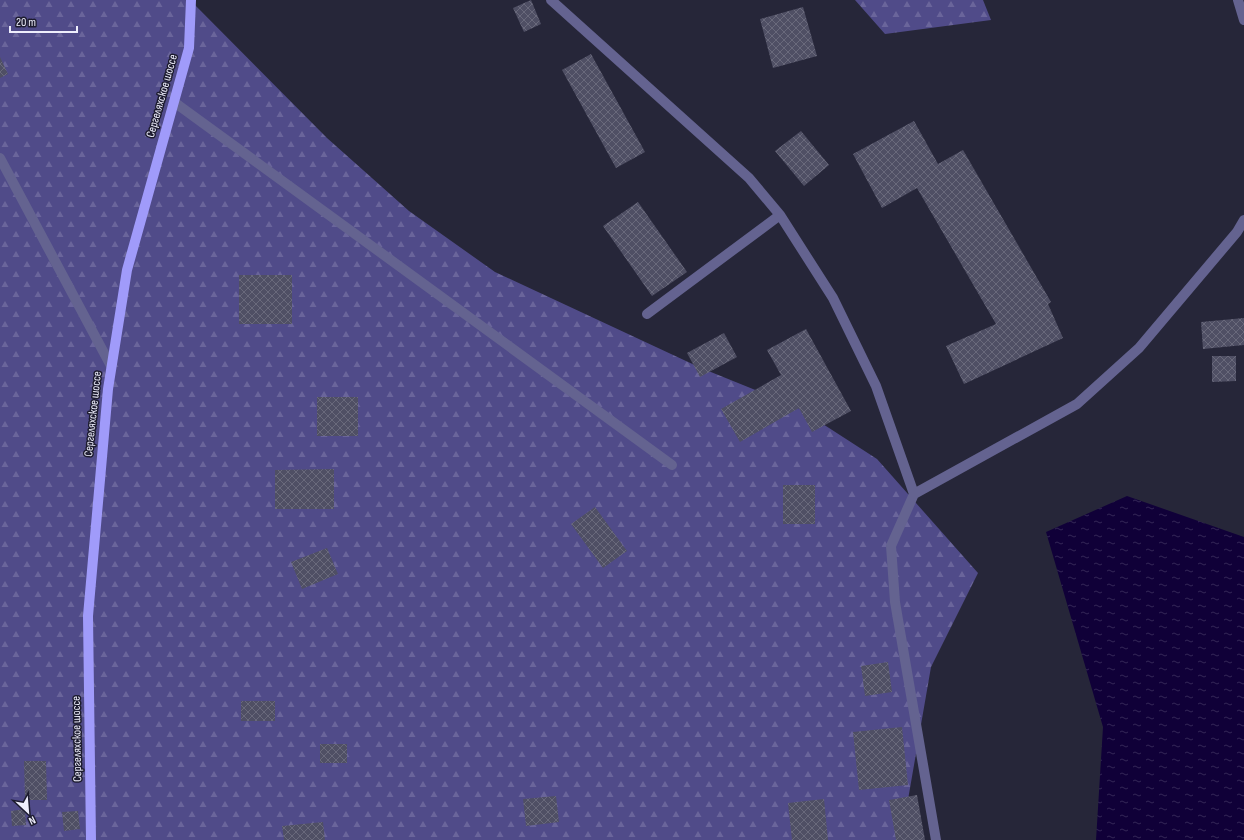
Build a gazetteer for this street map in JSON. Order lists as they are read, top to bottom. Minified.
{"streets":{"main road":["Сергеляхское шоссе"]},"scale_bar":"20 m","north":"bottom right"}
